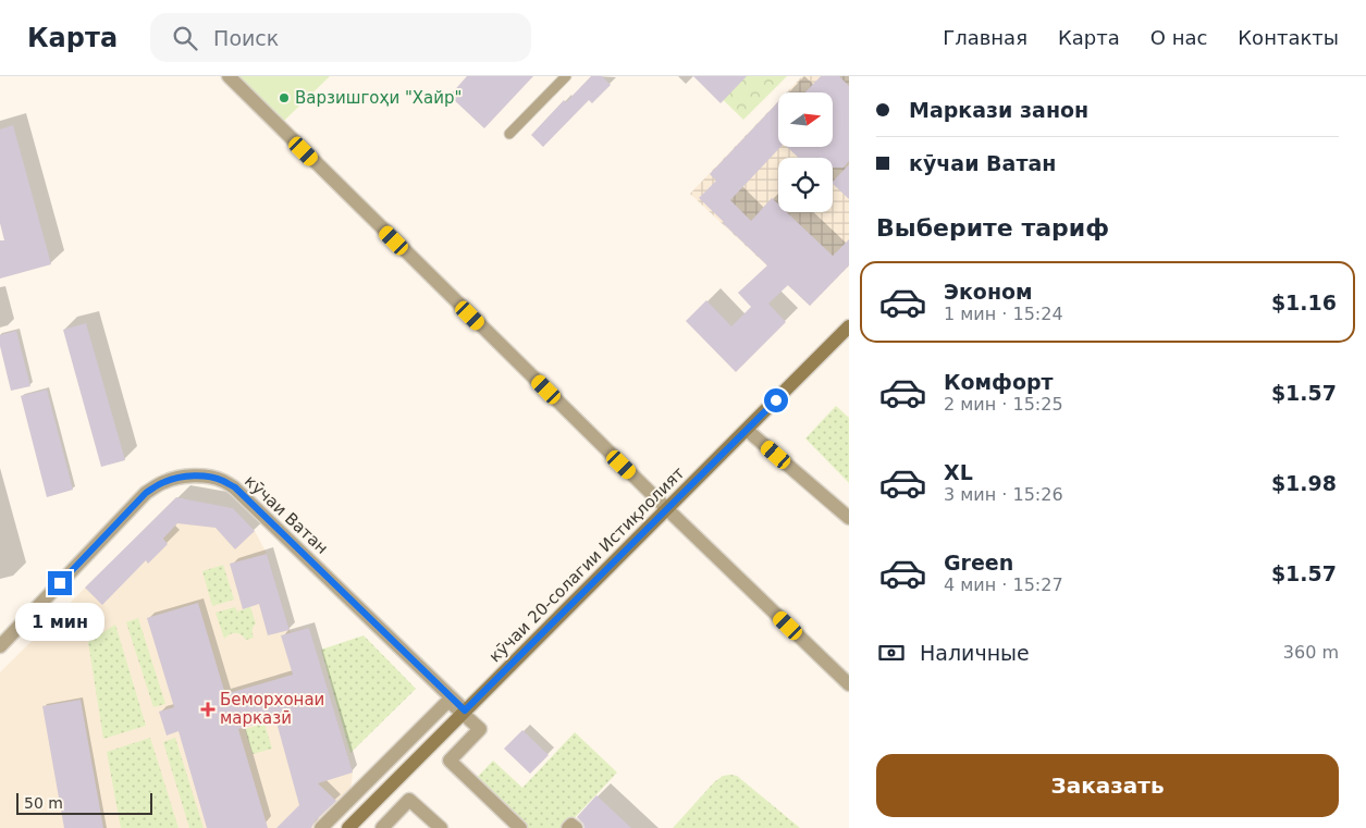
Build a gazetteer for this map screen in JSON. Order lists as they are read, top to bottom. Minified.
{"streets":{"street":["кӯчаи Ватан","кӯчаи 20-солагии Истиқлолият"]},"crossings":[["кӯчаи Ватан","кӯчаи 20-солагии Истиқлолият"]],"places":{"other":["Варзишгоҳи \"Хайр\""],"health":["Беморхонаи марказӣ"]},"scale_bar":"50 m","north":"right","page":{"header":"Карта","search":"Поиск","nav":["Главная","Карта","О нас","Контакты"],"banner":["Маркази занон","кӯчаи Ватан"],"heading":"Выберите тариф","list":[{"name":"Эконом","note":"1 мин · 15:24","value":"$1.16"},{"name":"Комфорт","note":"2 мин · 15:25","value":"$1.57"},{"name":"XL","note":"3 мин · 15:26","value":"$1.98"},{"name":"Green","note":"4 мин · 15:27","value":"$1.57"}],"bubble":"1 мин","pay":["Наличные","360 m"],"buttons":"Заказать","scale":"50 m"}}
